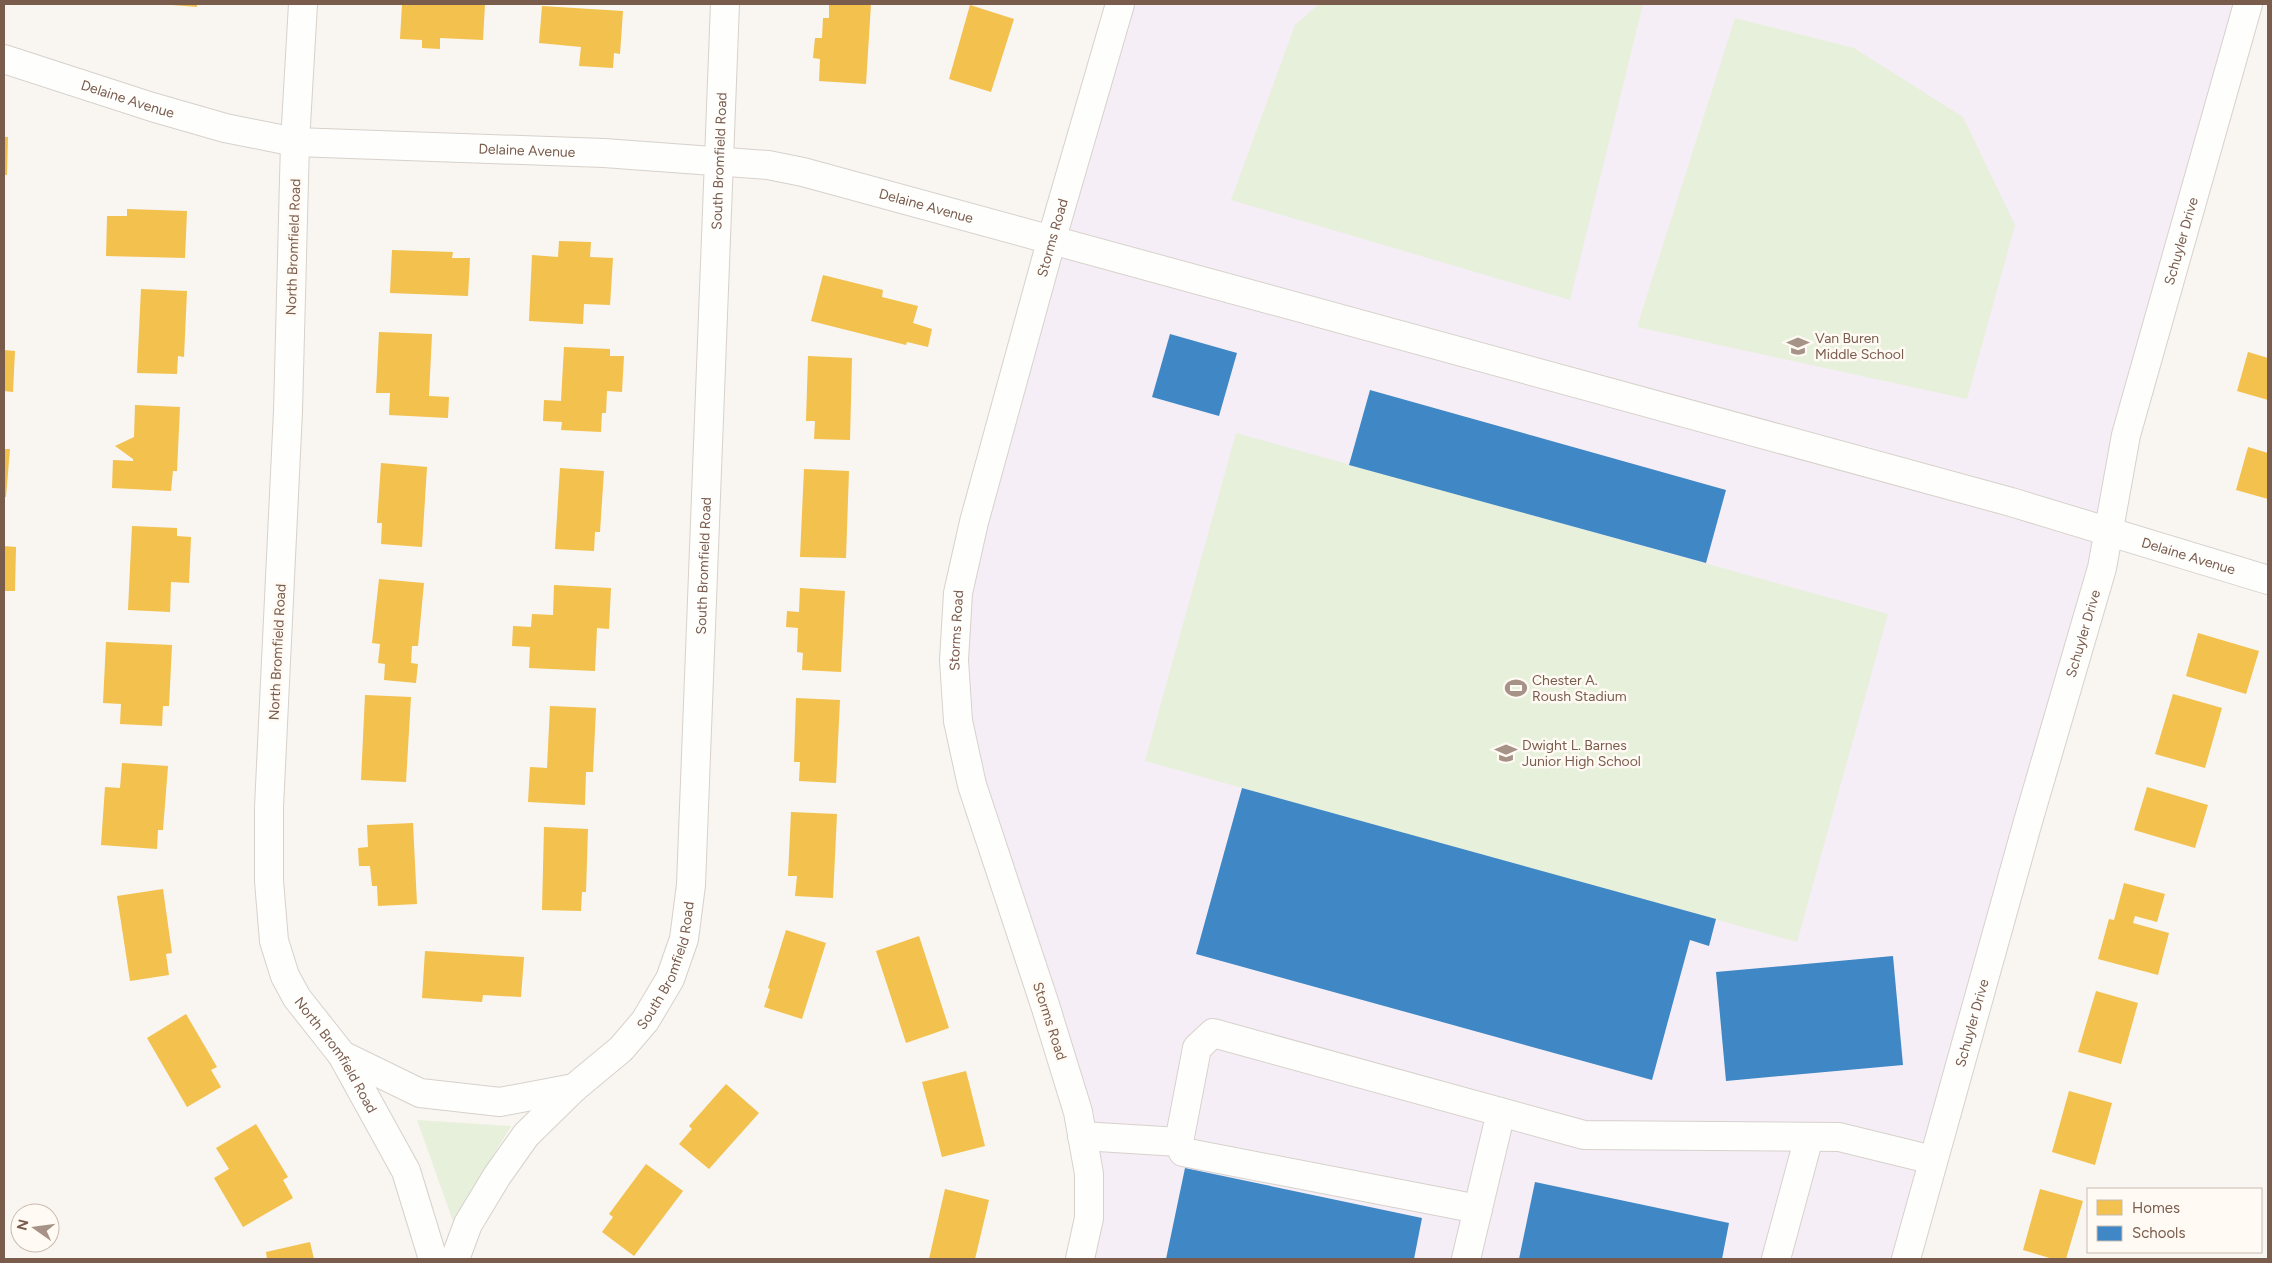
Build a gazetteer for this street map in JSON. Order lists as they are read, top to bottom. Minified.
{"streets":{"street":["Delaine Avenue","South Bromfield Road","Storms Road","Schuyler Drive","North Bromfield Road"]},"crossings":[["Delaine Avenue","South Bromfield Road"],["Delaine Avenue","Storms Road"],["Delaine Avenue","Schuyler Drive"],["Delaine Avenue","North Bromfield Road"],["South Bromfield Road","North Bromfield Road"]],"places":{"school or university":["Van Buren Middle School","Dwight L. Barnes Junior High School"],"sports":["Chester A. Roush Stadium"]},"legend":["Homes","Schools"],"north":"left"}
